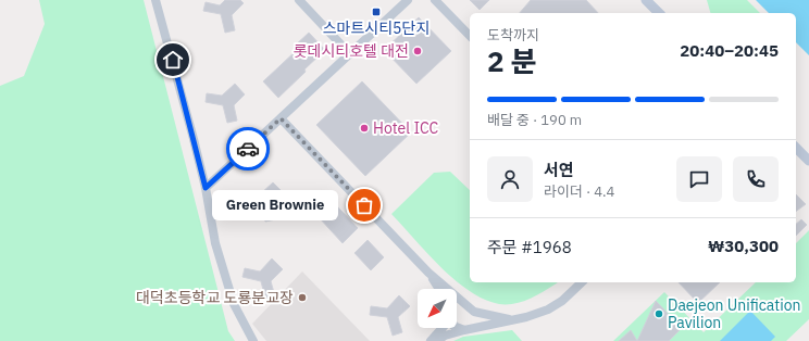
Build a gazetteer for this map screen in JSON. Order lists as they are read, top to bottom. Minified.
{"places":{"transit":["스마트시티5단지"],"other":["롯데시티호텔 대전","Hotel ICC","Green Brownie","대덕초등학교 도룡분교장","Daejeon Unification Pavilion"]},"north":"bottom left","page":{"heading":["2 분","도착까지","20:40–20:45"],"panel":["서연","라이더 · 4.4","주문 #1968","₩30,300"],"bar":"배달 중 · 190 m","bubble":"Green Brownie"}}
